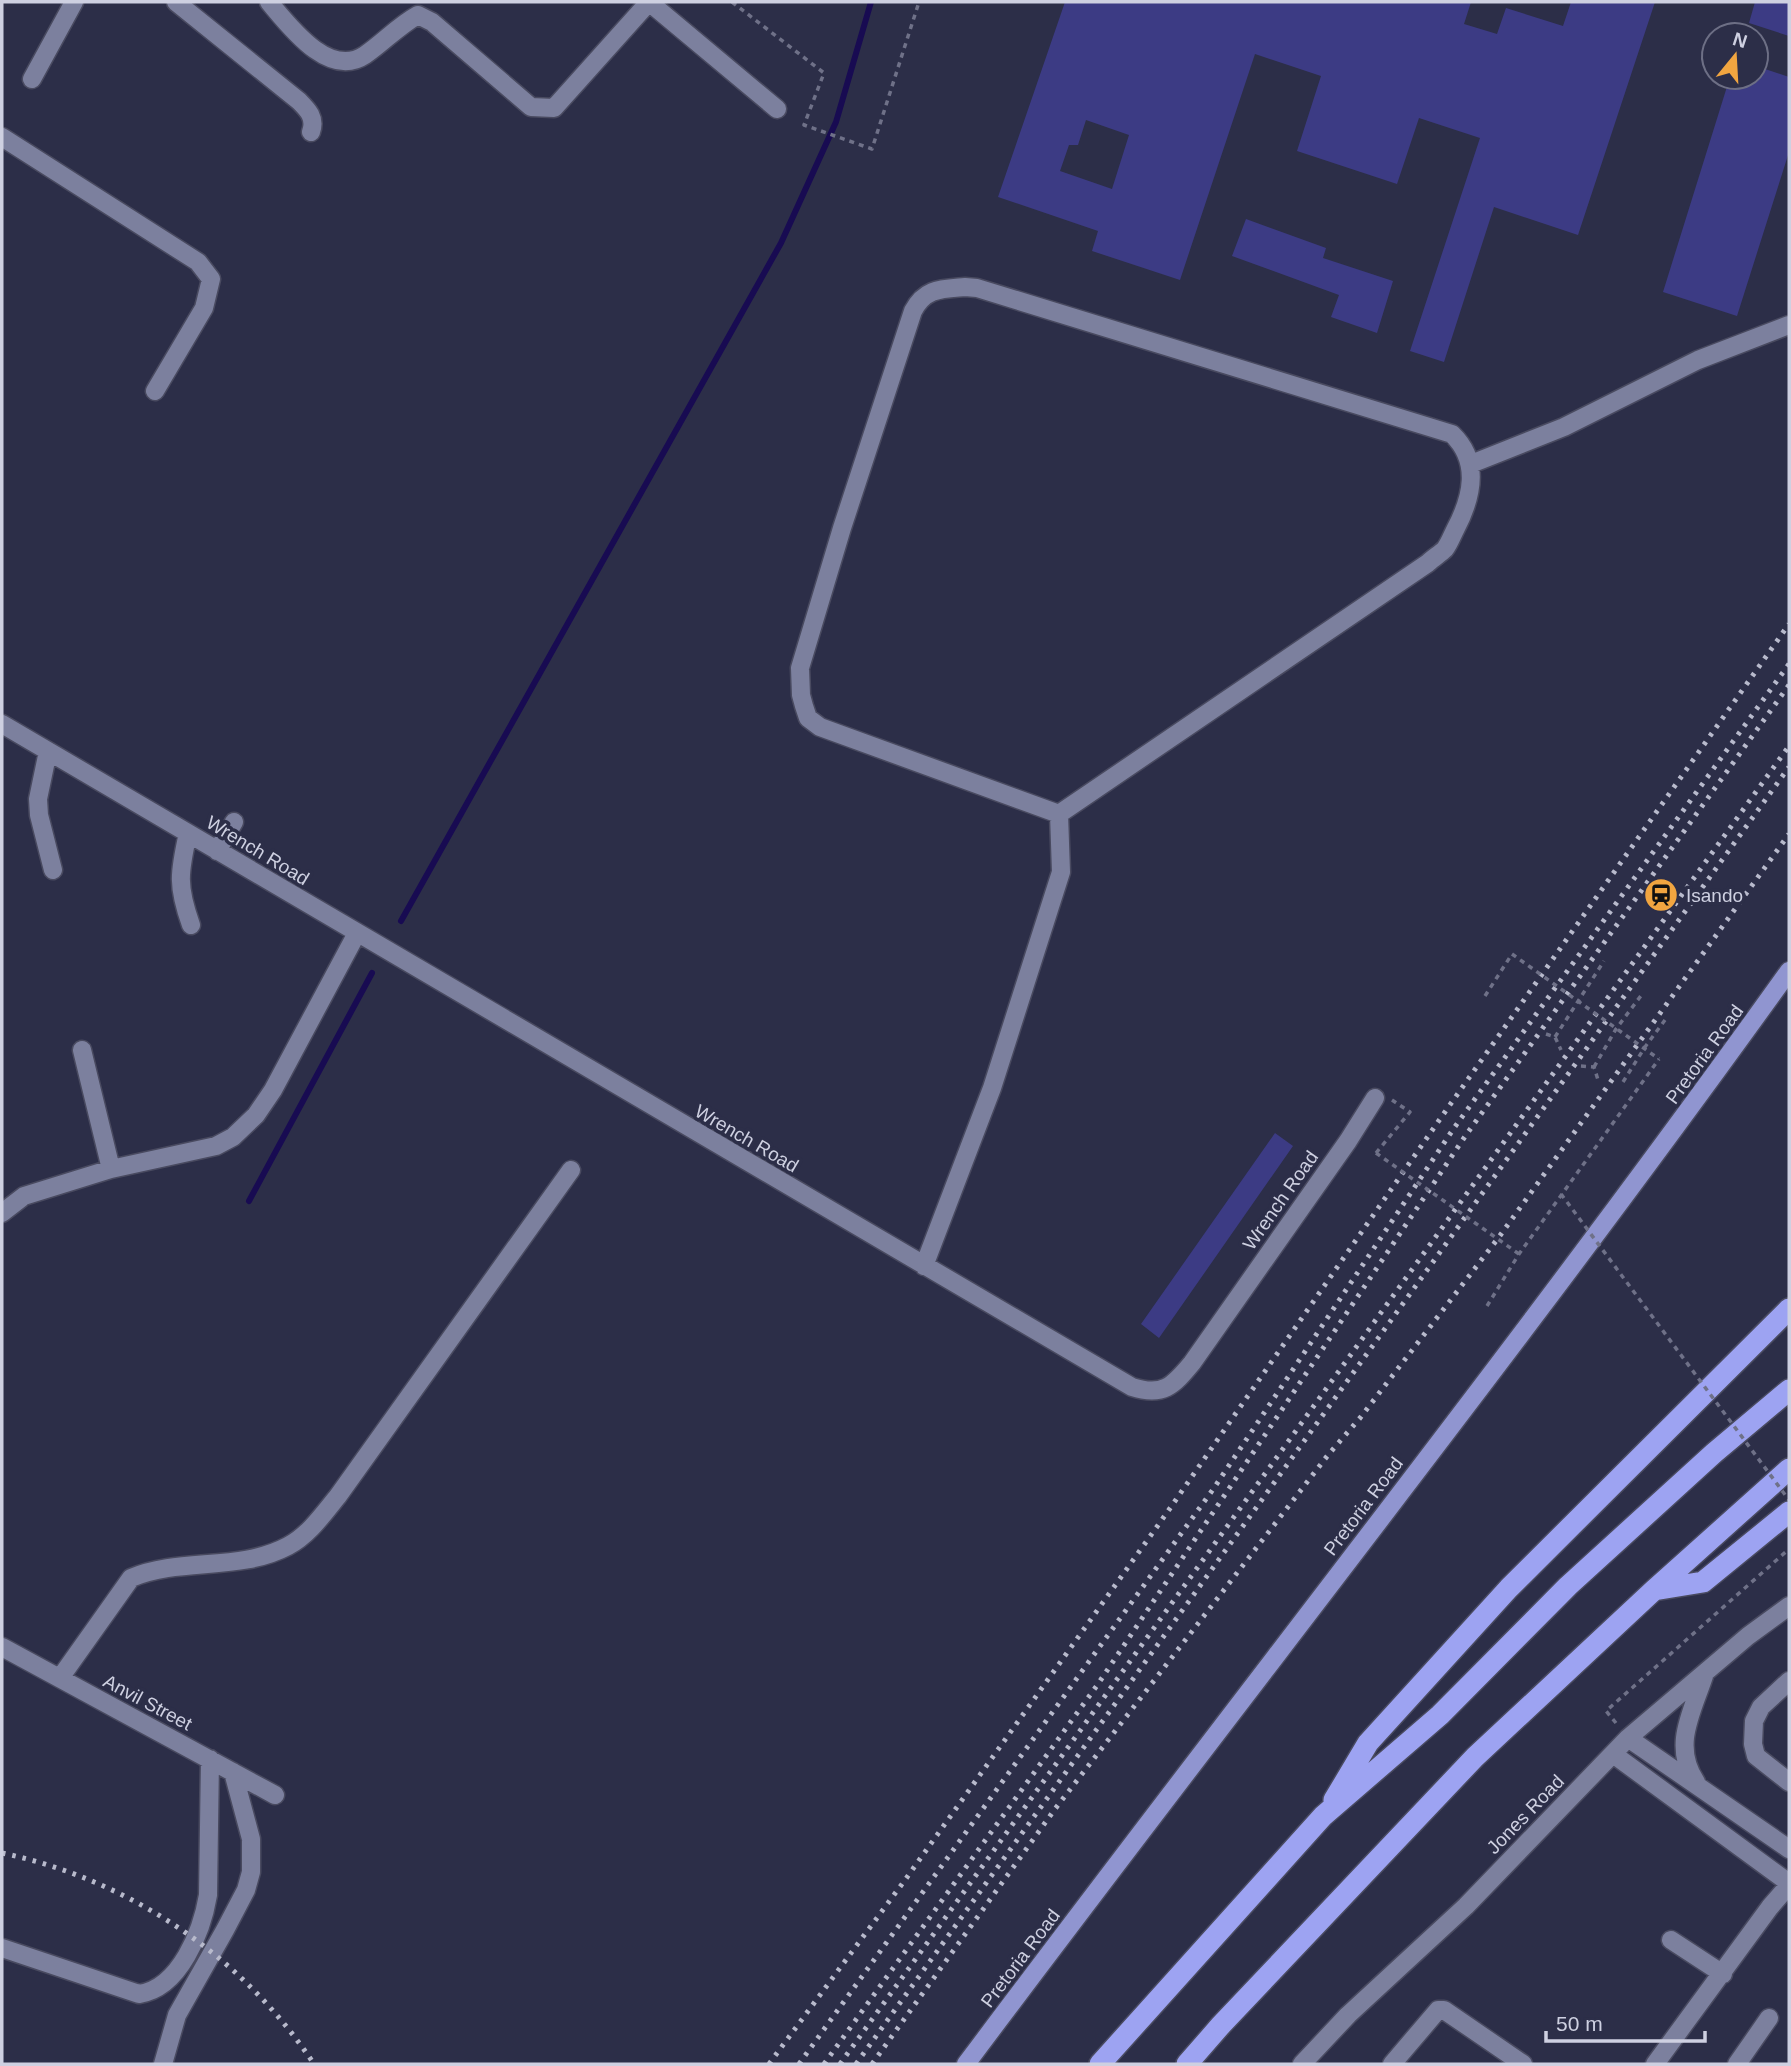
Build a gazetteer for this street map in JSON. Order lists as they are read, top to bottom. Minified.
{"streets":{"main road":["Pretoria Road"],"street":["Wrench Road","Anvil Street","Jones Road"]},"places":{"station":["Isando"]},"scale_bar":"50 m","north":"top"}
